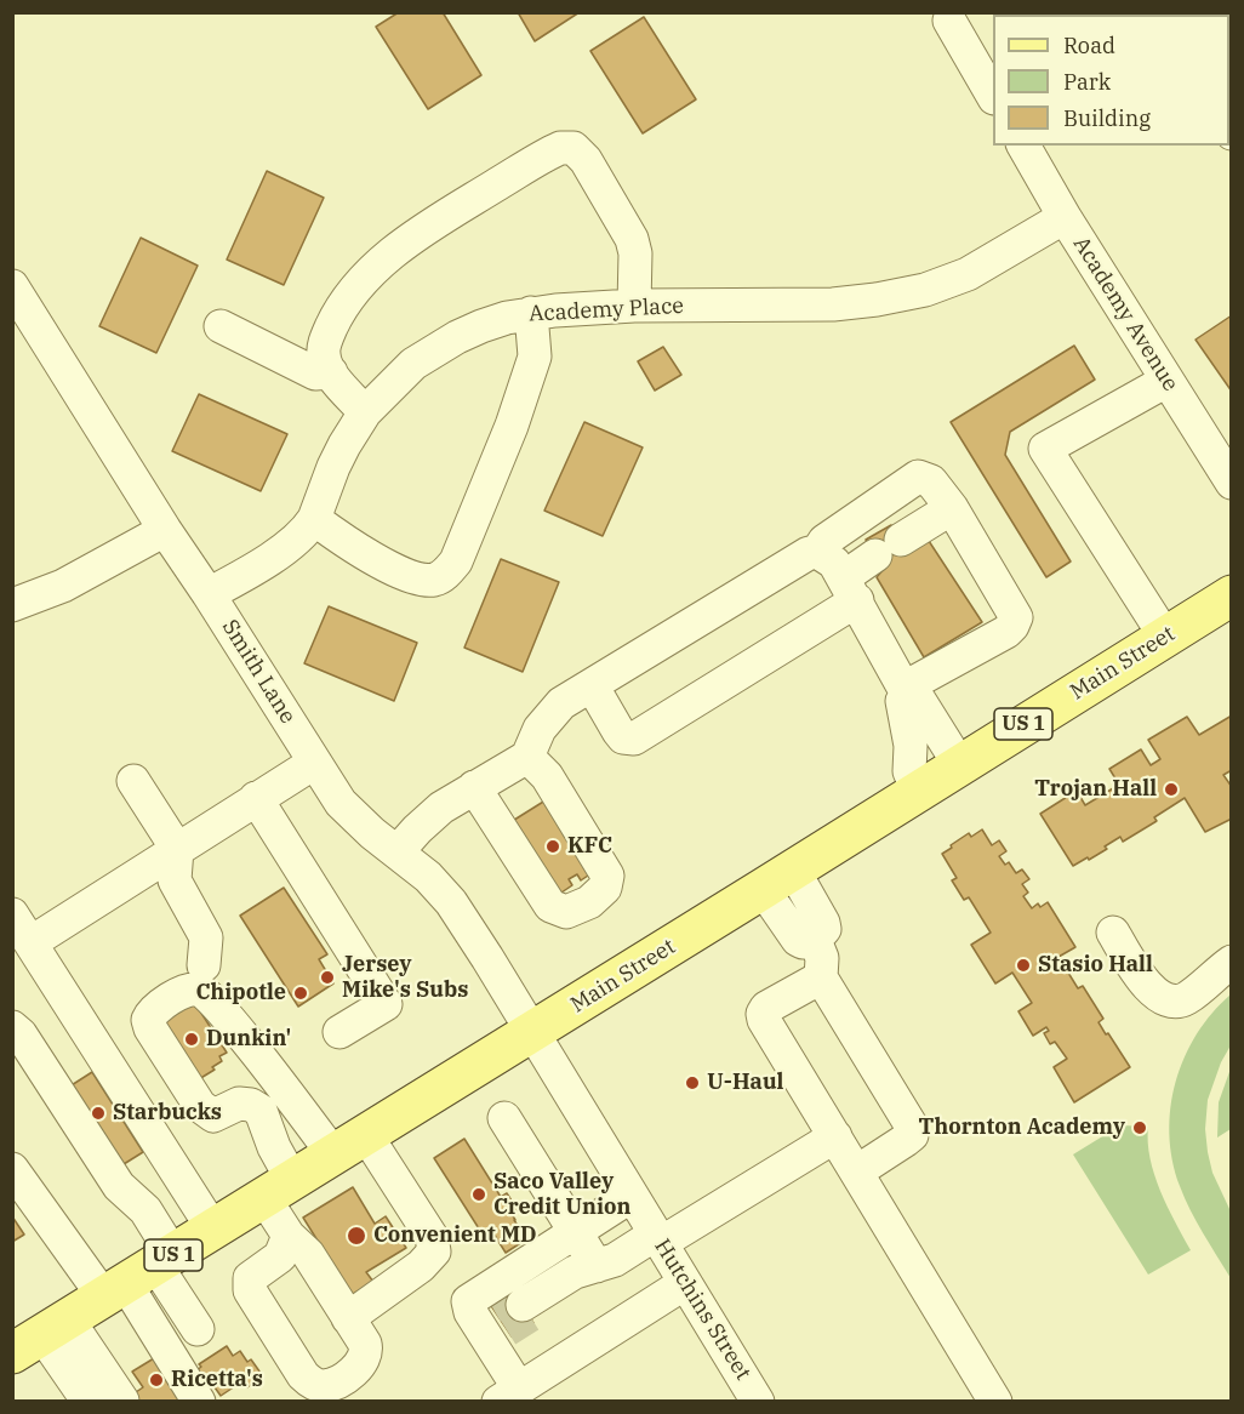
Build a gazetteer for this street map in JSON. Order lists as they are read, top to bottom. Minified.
{"streets":{"main road":["Main Street","US 1"],"street":["Academy Place","Academy Avenue","Smith Lane","Hutchins Street"]},"crossings":[["Academy Place","Academy Avenue"],["Academy Place","Smith Lane"],["Main Street","Smith Lane"],["Main Street","Hutchins Street"],["Smith Lane","Hutchins Street"]],"places":["Trojan Hall","KFC","Stasio Hall","Jersey Mike's Subs","Chipotle","Dunkin'","U-Haul","Starbucks","Thornton Academy","Saco Valley Credit Union","Convenient MD","Ricetta's"],"legend":["Road","Park","Building"]}
